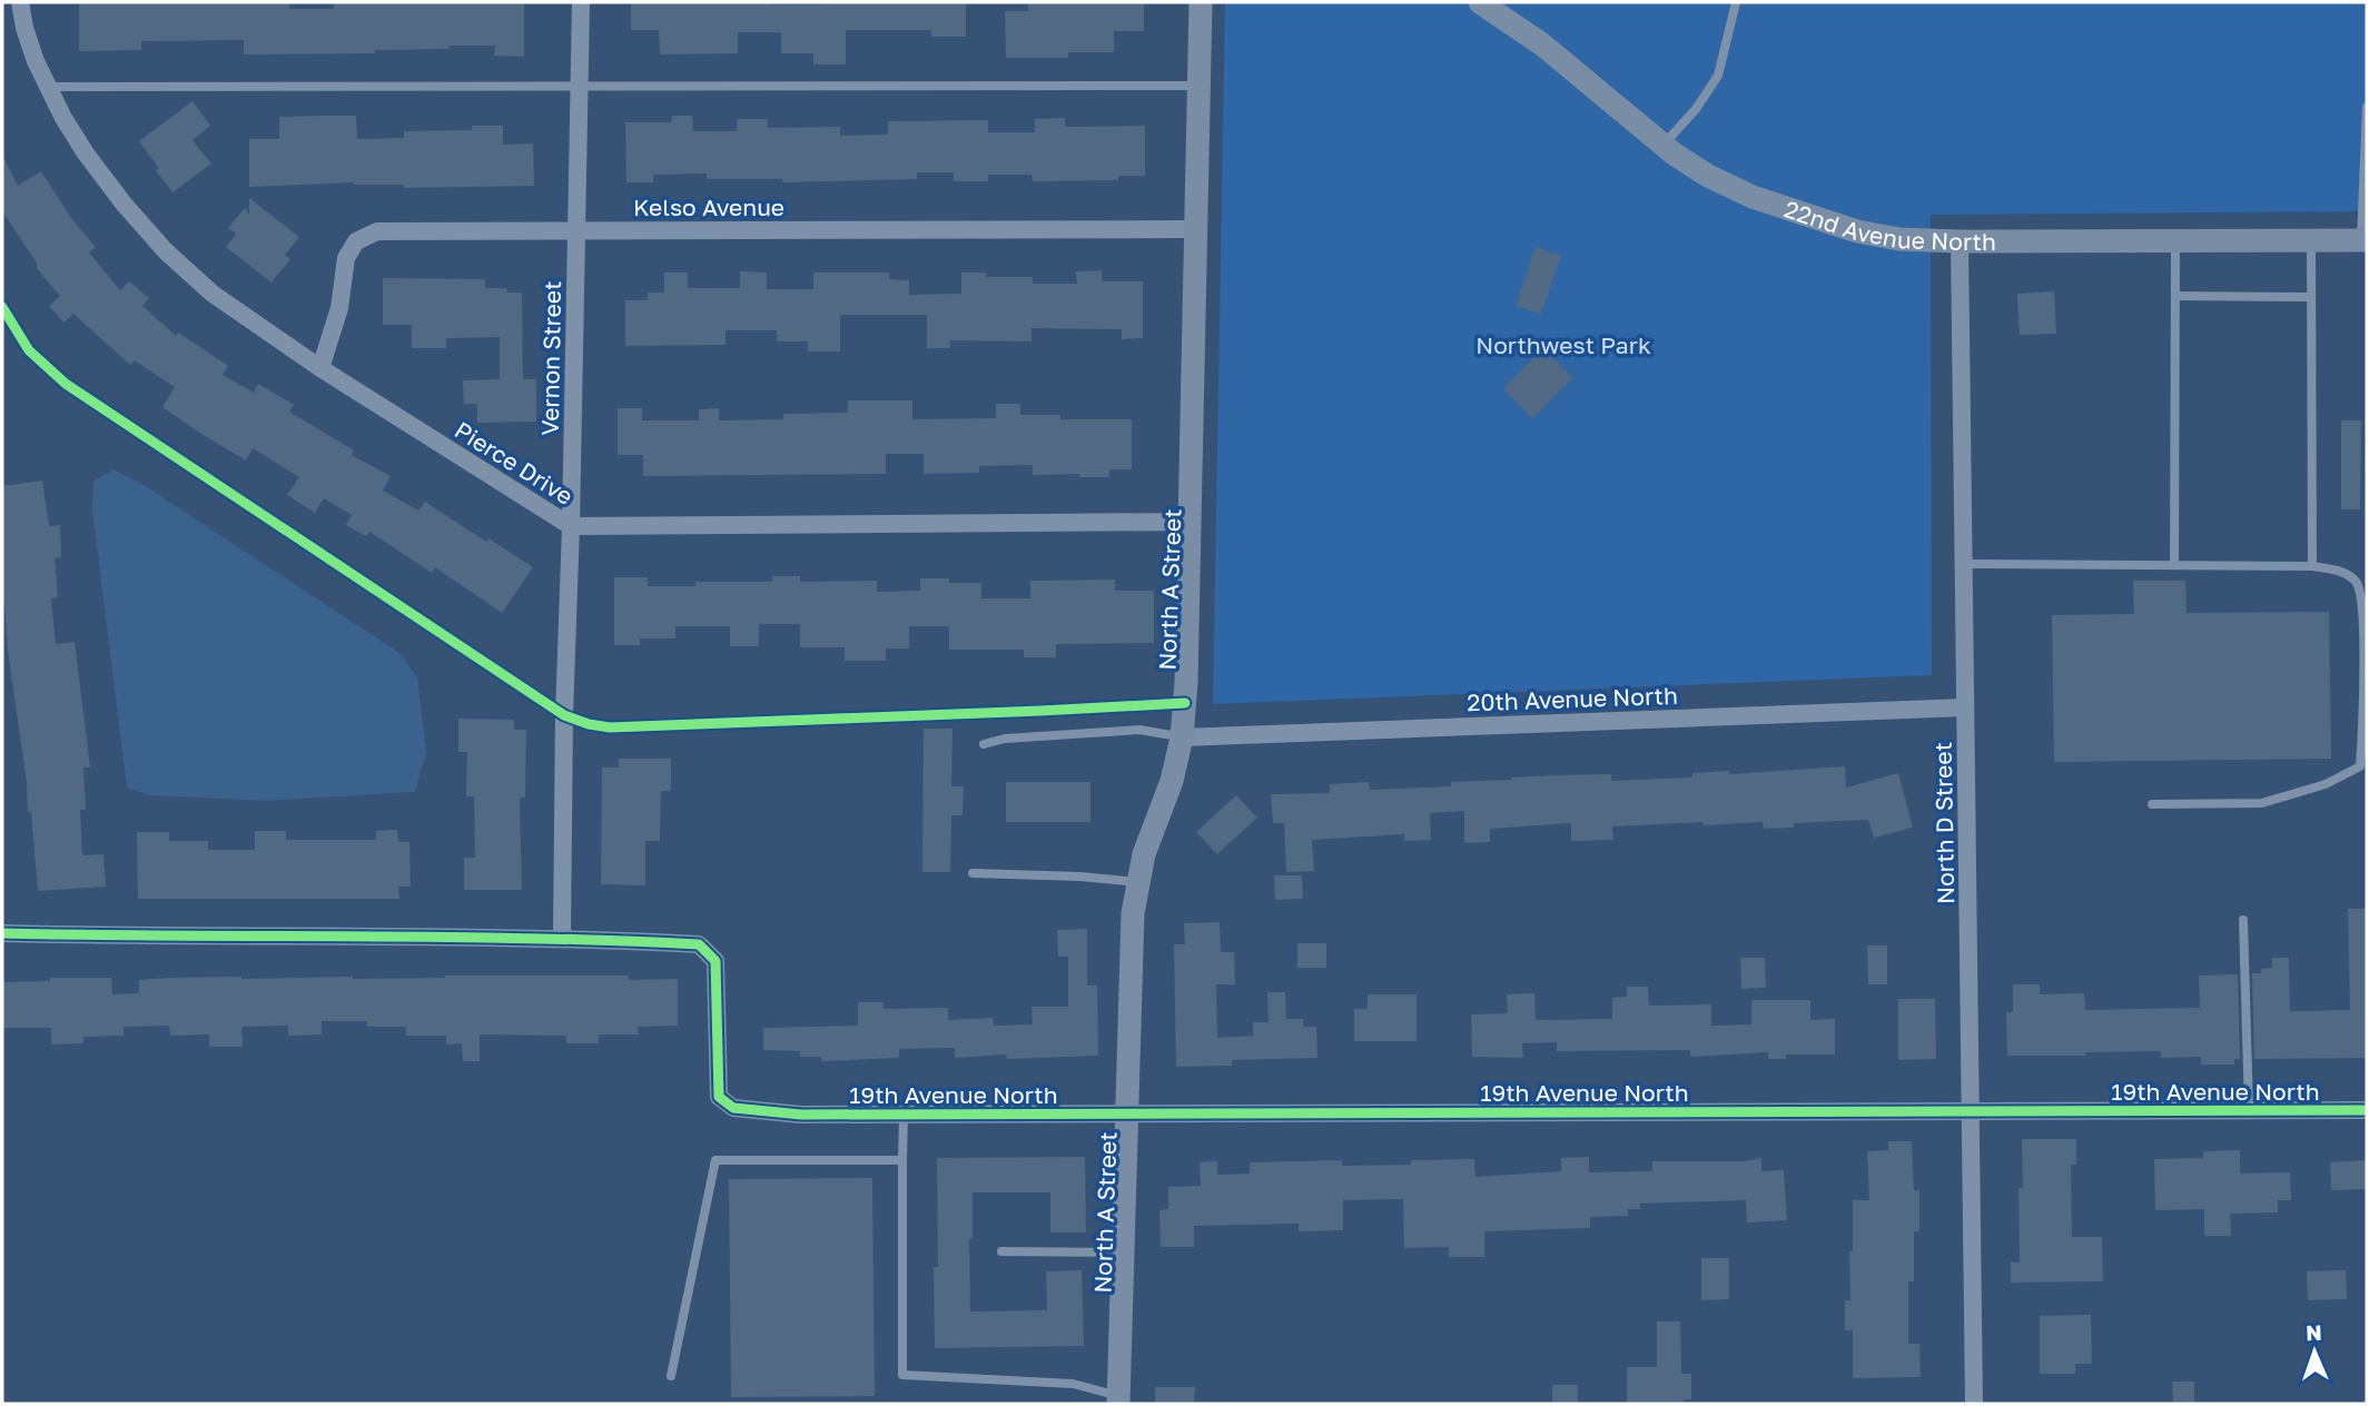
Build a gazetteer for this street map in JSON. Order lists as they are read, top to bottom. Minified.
{"streets":{"street":["Kelso Avenue","22nd Avenue North","Vernon Street","Pierce Drive","North A Street","20th Avenue North","North D Street","19th Avenue North"]},"crossings":[["Kelso Avenue","Vernon Street"],["Kelso Avenue","Pierce Drive"],["Kelso Avenue","North A Street"],["22nd Avenue North","North D Street"],["Vernon Street","Pierce Drive"],["Vernon Street","19th Avenue North"],["Pierce Drive","North A Street"],["North A Street","20th Avenue North"],["North A Street","19th Avenue North"],["20th Avenue North","North D Street"],["North D Street","19th Avenue North"]],"parks":["Northwest Park"],"north":"top"}
